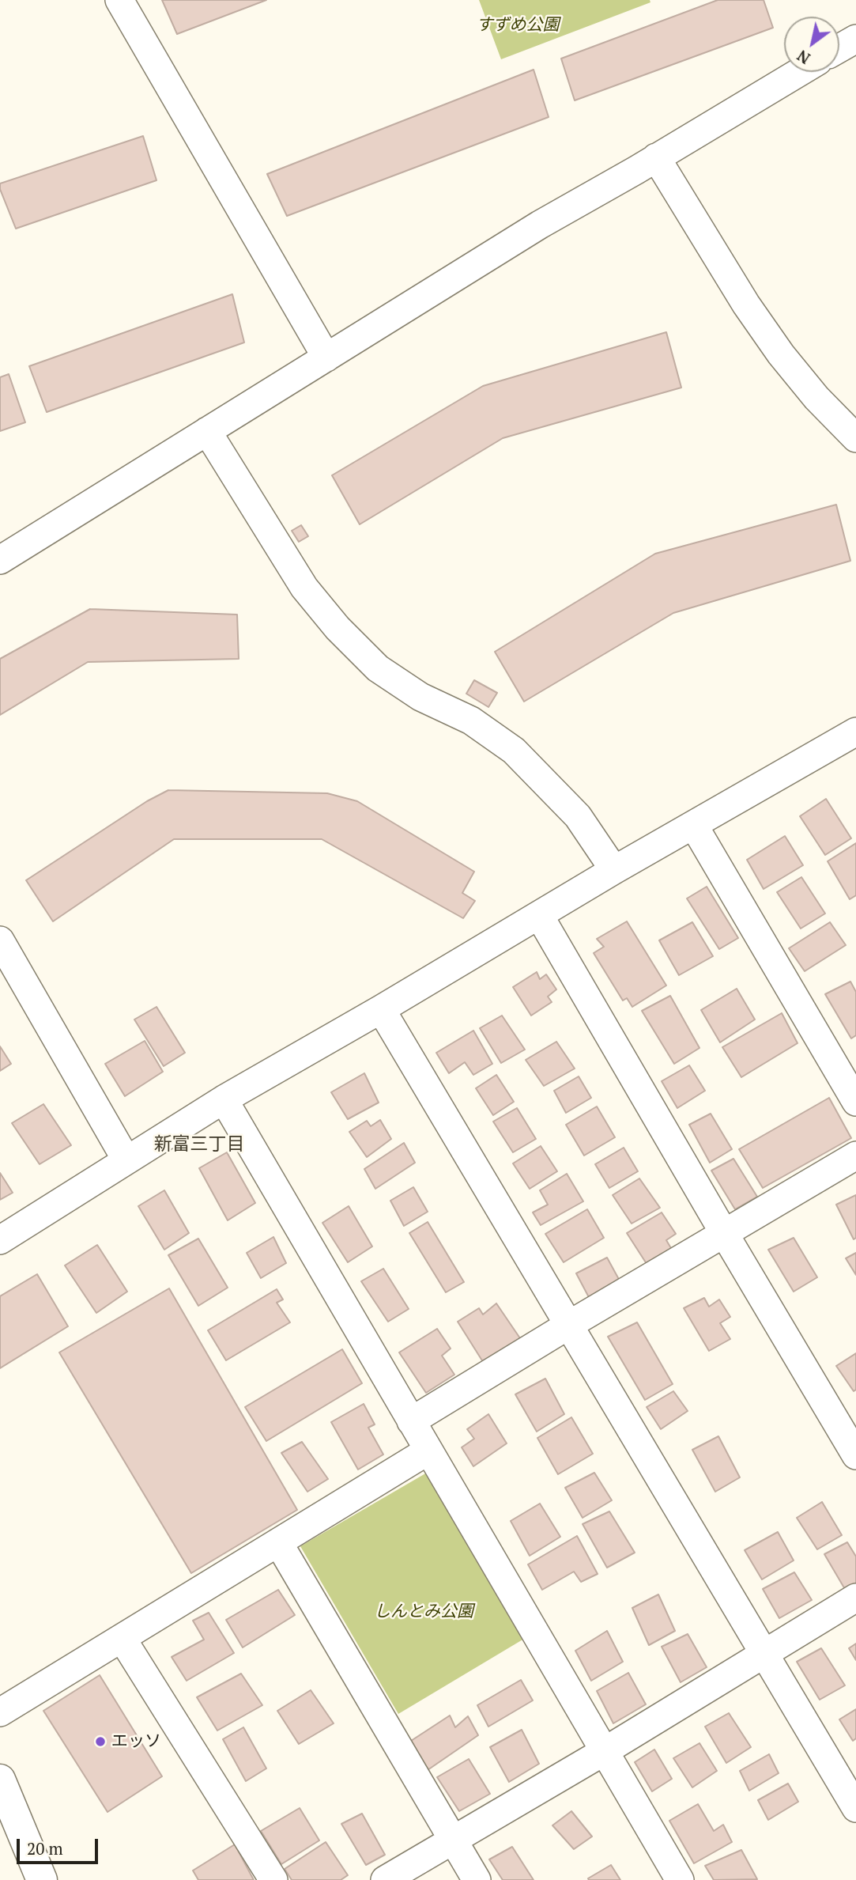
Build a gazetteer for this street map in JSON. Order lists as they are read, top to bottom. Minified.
{"districts":["新富三丁目"],"parks":["すずめ公園","しんとみ公園"],"places":["エッソ"],"scale_bar":"20 m","north":"bottom left"}
